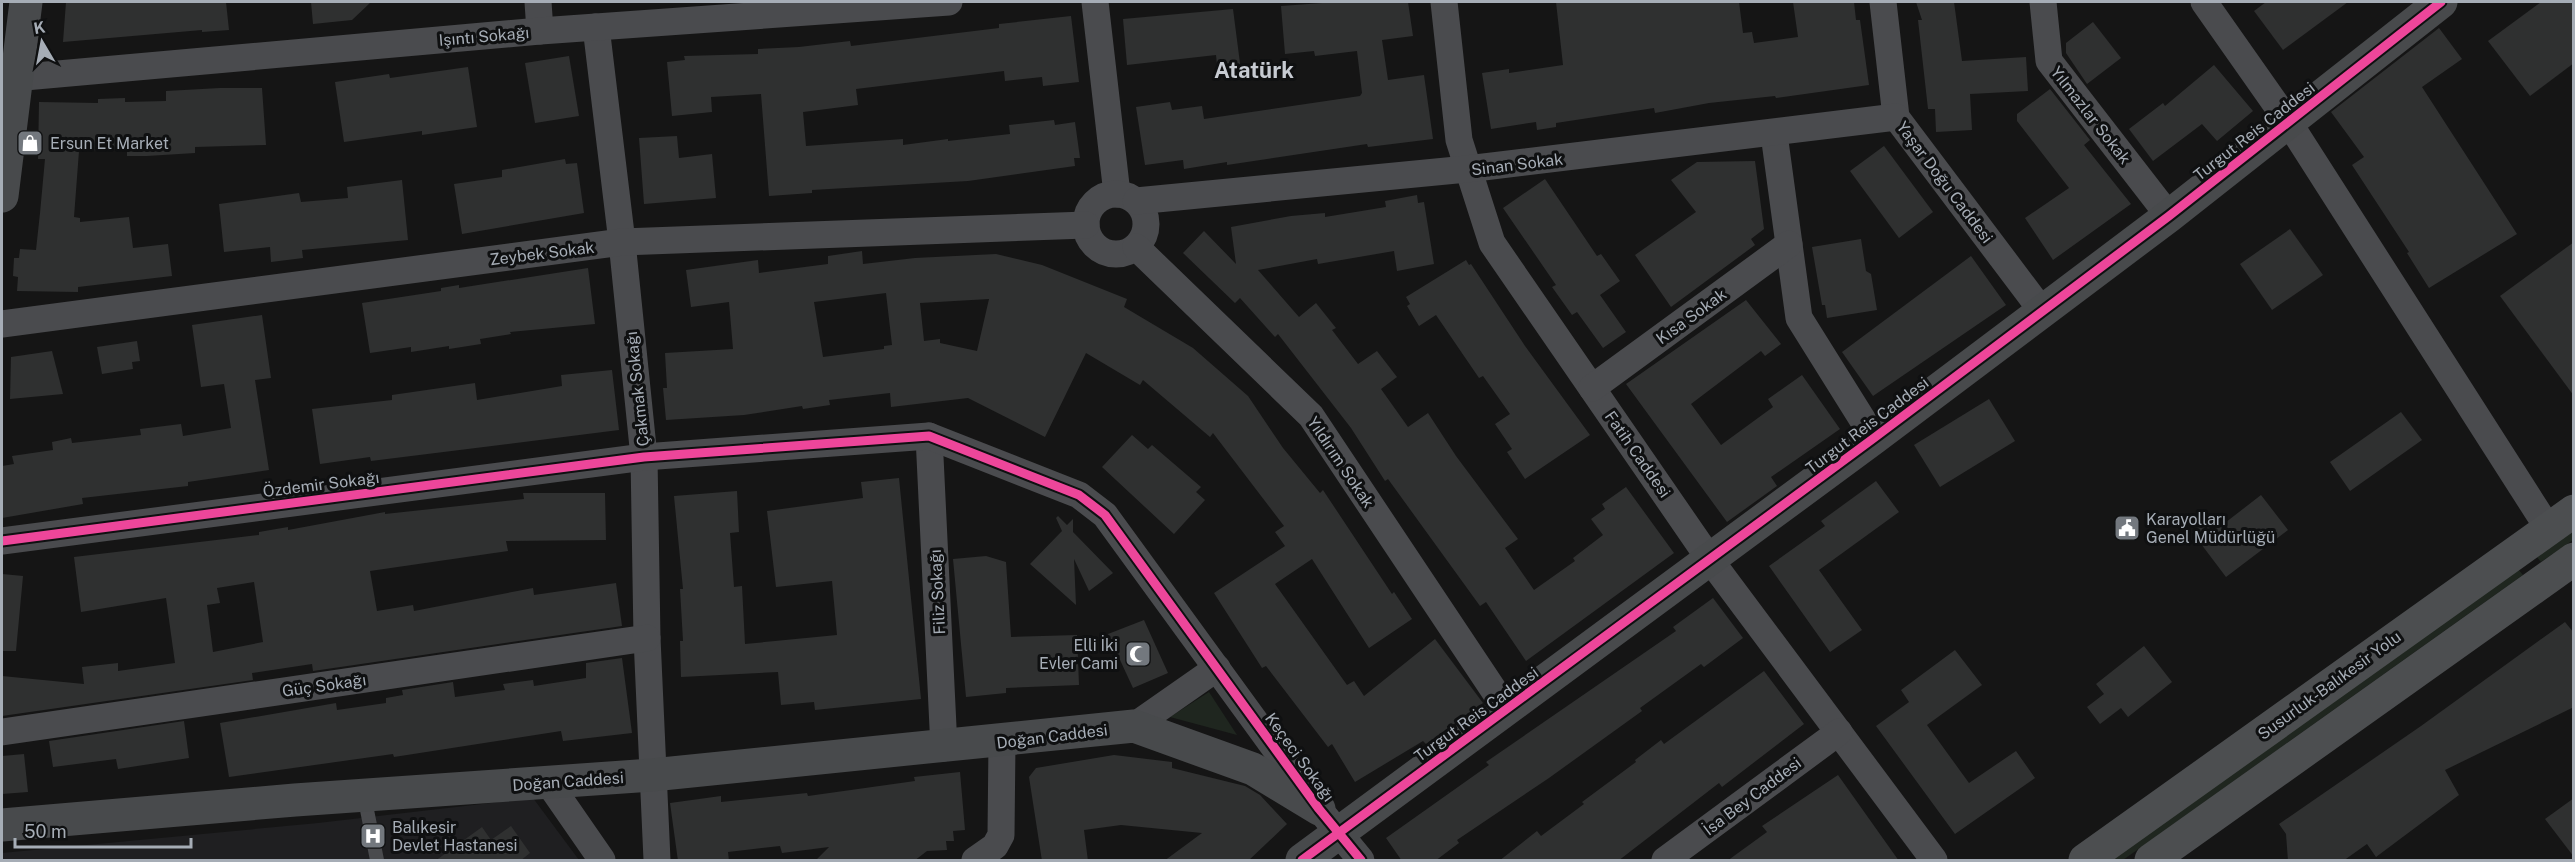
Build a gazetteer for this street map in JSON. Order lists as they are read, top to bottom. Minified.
{"streets":{"highway":["Susurluk-Balıkesir Yolu"],"street":["Işıntı Sokağı","Yılmazlar Sokak","Turgut Reis Caddesi","Sinan Sokak","Yaşar Doğu Caddesi","Zeybek Sokak","Kısa Sokak","Çakmak Sokağı","Fatih Caddesi","Yıldırım Sokak","Özdemir Sokağı","Filiz Sokağı","Güç Sokağı","Doğan Caddesi","Keçeci Sokağı","İsa Bey Caddesi"]},"crossings":[["Işıntı Sokağı","Çakmak Sokağı"],["Yılmazlar Sokak","Turgut Reis Caddesi"],["Turgut Reis Caddesi","Yaşar Doğu Caddesi"],["Turgut Reis Caddesi","Fatih Caddesi"],["Turgut Reis Caddesi","Yıldırım Sokak"],["Turgut Reis Caddesi","Doğan Caddesi"],["Turgut Reis Caddesi","Keçeci Sokağı"],["Sinan Sokak","Yaşar Doğu Caddesi"],["Sinan Sokak","Zeybek Sokak"],["Sinan Sokak","Fatih Caddesi"],["Sinan Sokak","Yıldırım Sokak"],["Zeybek Sokak","Çakmak Sokağı"],["Zeybek Sokak","Yıldırım Sokak"],["Kısa Sokak","Fatih Caddesi"],["Çakmak Sokağı","Özdemir Sokağı"],["Çakmak Sokağı","Güç Sokağı"],["Çakmak Sokağı","Doğan Caddesi"],["Fatih Caddesi","İsa Bey Caddesi"],["Özdemir Sokağı","Filiz Sokağı"],["Özdemir Sokağı","Keçeci Sokağı"],["Filiz Sokağı","Doğan Caddesi"],["Filiz Sokağı","Keçeci Sokağı"],["Doğan Caddesi","Keçeci Sokağı"]],"districts":["Atatürk"],"places":{"shop":["Ersun Et Market"],"public building":["Karayolları Genel Müdürlüğü"],"mosque":["Elli İki Evler Cami"],"hospital":["Balıkesir Devlet Hastanesi"]},"scale_bar":"50 m","north":"top"}
